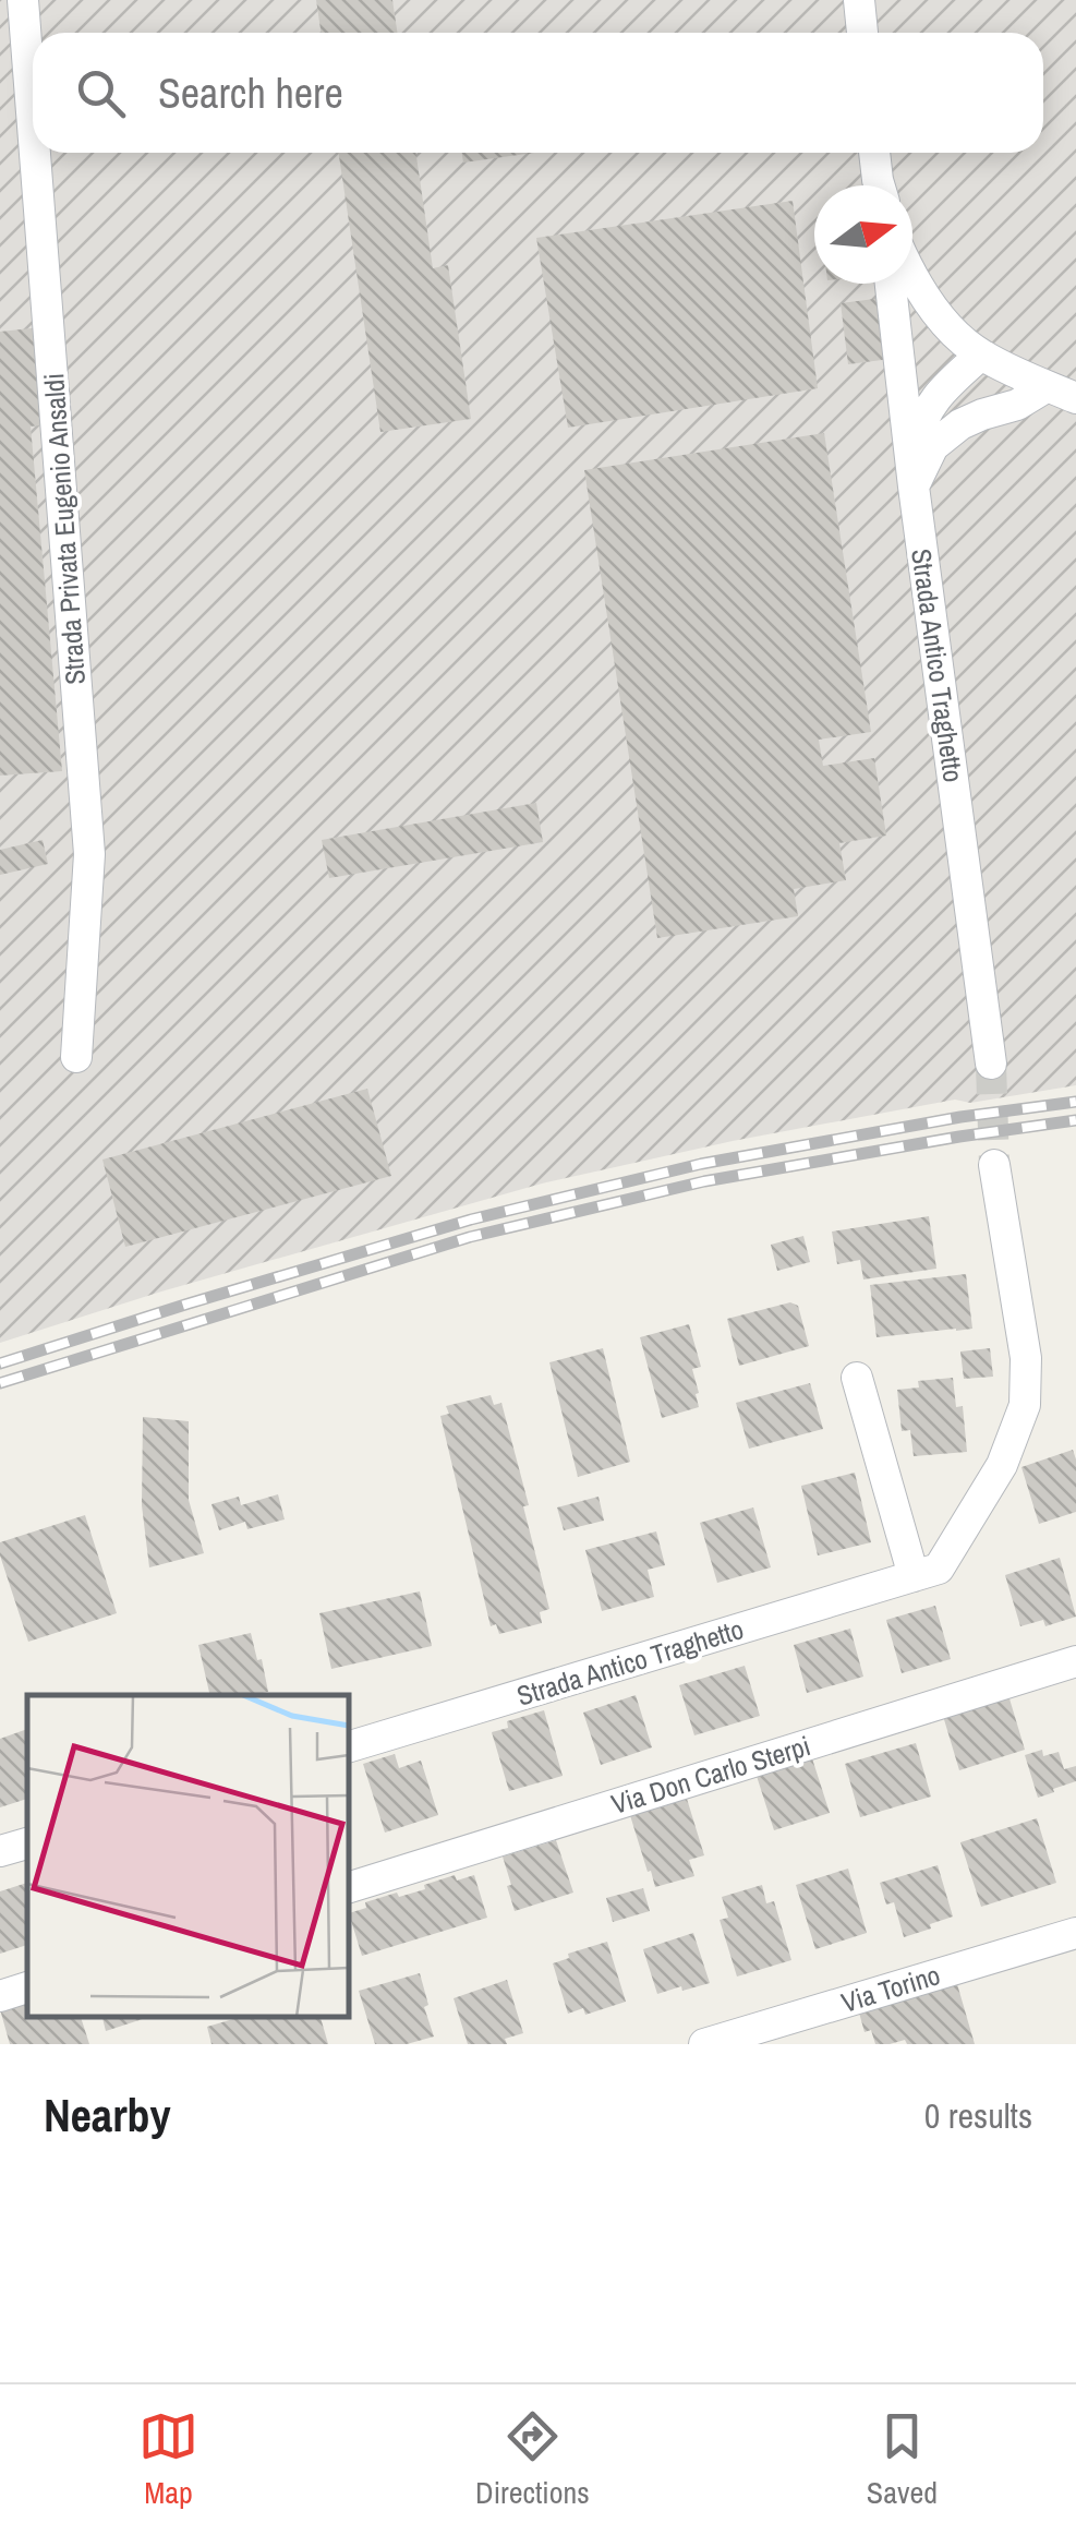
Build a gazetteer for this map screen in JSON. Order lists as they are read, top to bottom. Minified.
{"streets":{"street":["Strada Privata Eugenio Ansaldi","Strada Antico Traghetto","Via Don Carlo Sterpi","Via Torino"]},"north":"right","page":{"search":"Search here","heading":["Nearby","0 results"],"nav":["Map","Directions","Saved"]}}
